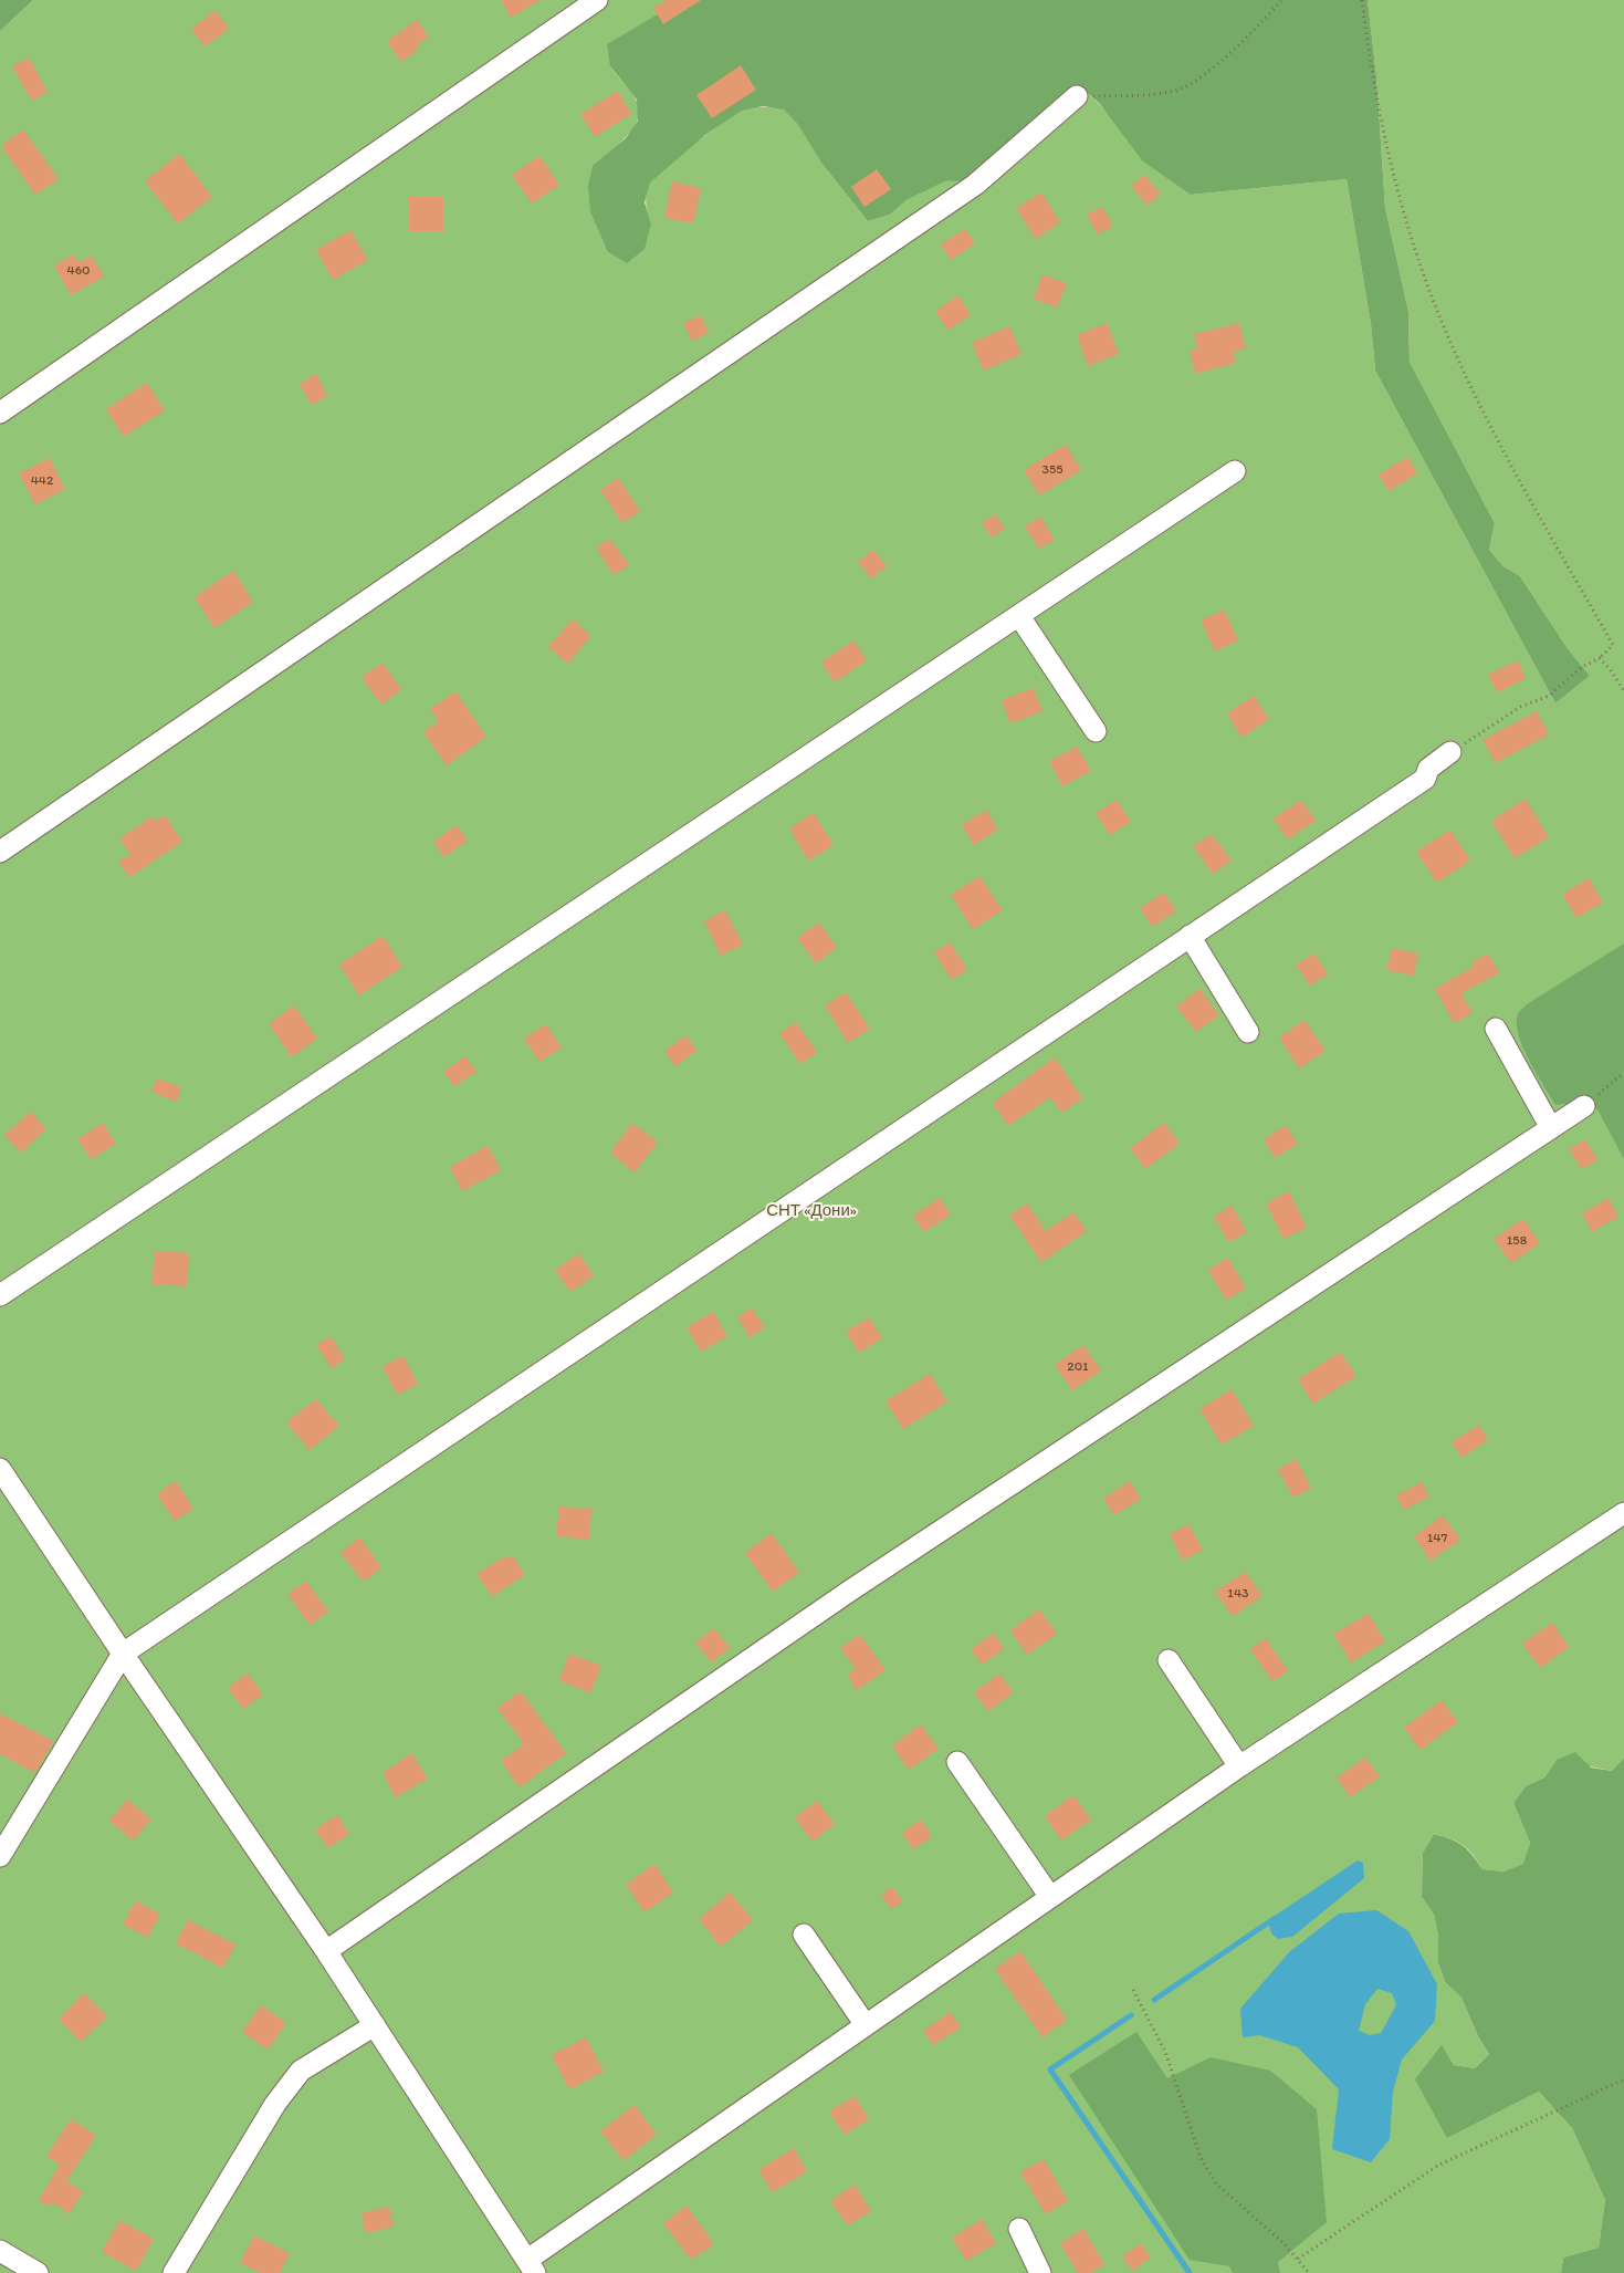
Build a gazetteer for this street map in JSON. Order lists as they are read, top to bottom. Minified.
{"parks":["СНТ «Дони»"],"house_numbers":["460","355","442","158","201","147","143"]}
